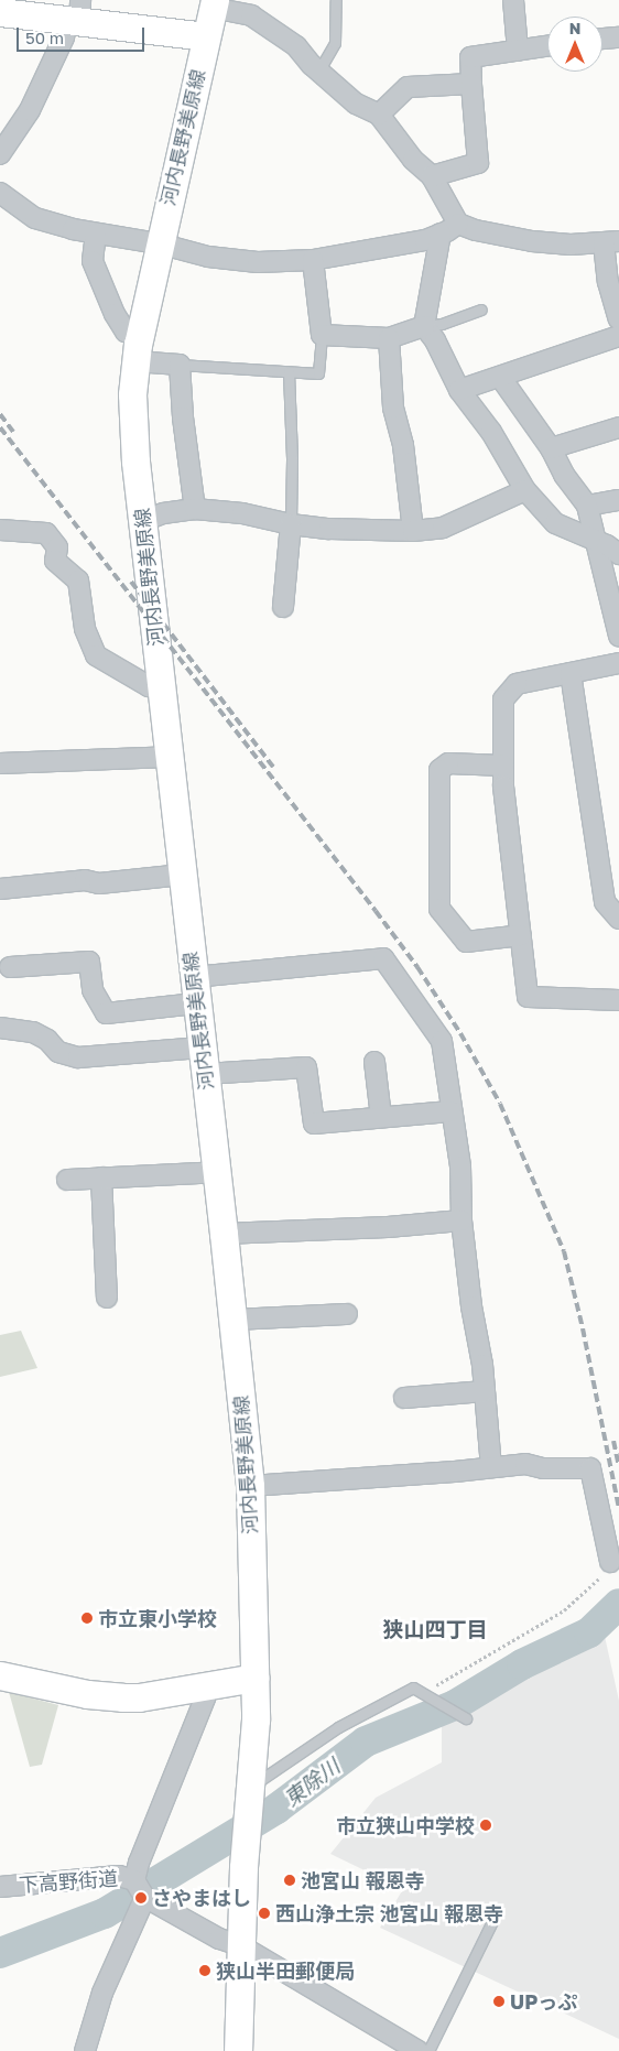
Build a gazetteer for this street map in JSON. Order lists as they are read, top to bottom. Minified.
{"streets":{"main road":["河内長野美原線"],"street":["下高野街道"]},"districts":["狭山四丁目"],"water":["東除川"],"places":["市立東小学校","市立狭山中学校","池宮山 報恩寺","さやまはし","西山浄土宗 池宮山 報恩寺","狭山半田郵便局","UPっぷ"],"scale_bar":"50 m","north":"top"}
